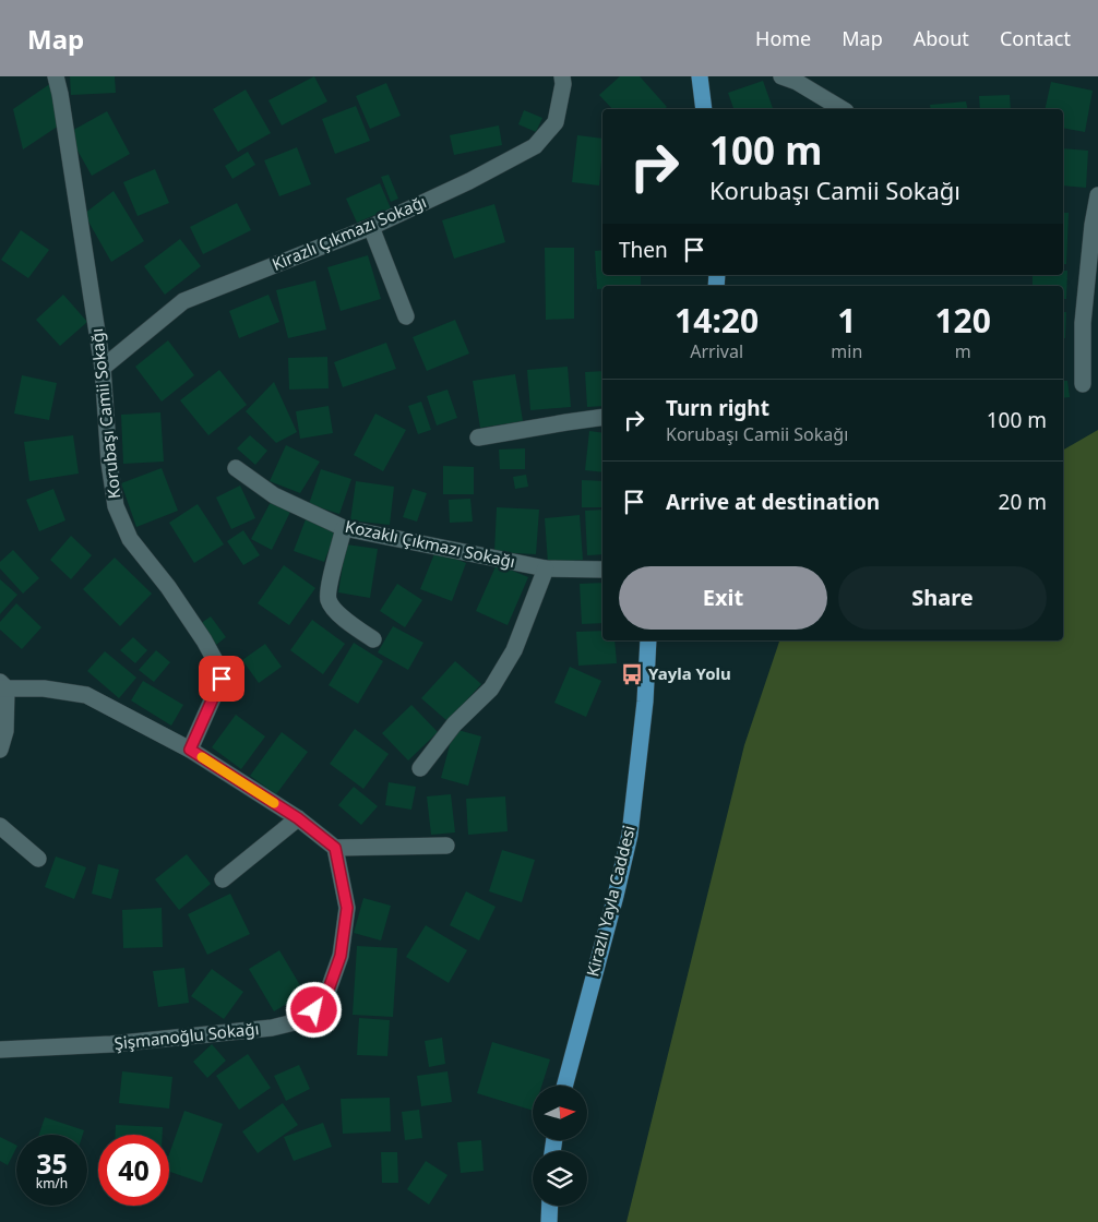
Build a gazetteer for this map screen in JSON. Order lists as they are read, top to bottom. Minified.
{"streets":{"main road":["Kirazlı Yayla Caddesi"],"street":["Kirazlı Çıkmazı Sokağı","Korubaşı Camii Sokağı","Kozaklı Çıkmazı Sokağı","Şişmanoğlu Sokağı"]},"crossings":[["Kirazlı Çıkmazı Sokağı","Korubaşı Camii Sokağı"]],"places":{"bus stop":["Yayla Yolu"]},"north":"right","page":{"header":"Map","nav":["Home","Map","About","Contact"],"turn":["100 m","Korubaşı Camii Sokağı"],"then":"Then","eta":["14:20","Arrival","1","min","120","m"],"list":[{"name":"Turn right","note":"Korubaşı Camii Sokağı","value":"100 m"},{"name":"Arrive at destination","value":"20 m"}],"buttons":["Exit","Share"],"speed":"35 km/h","limit":"40"}}
